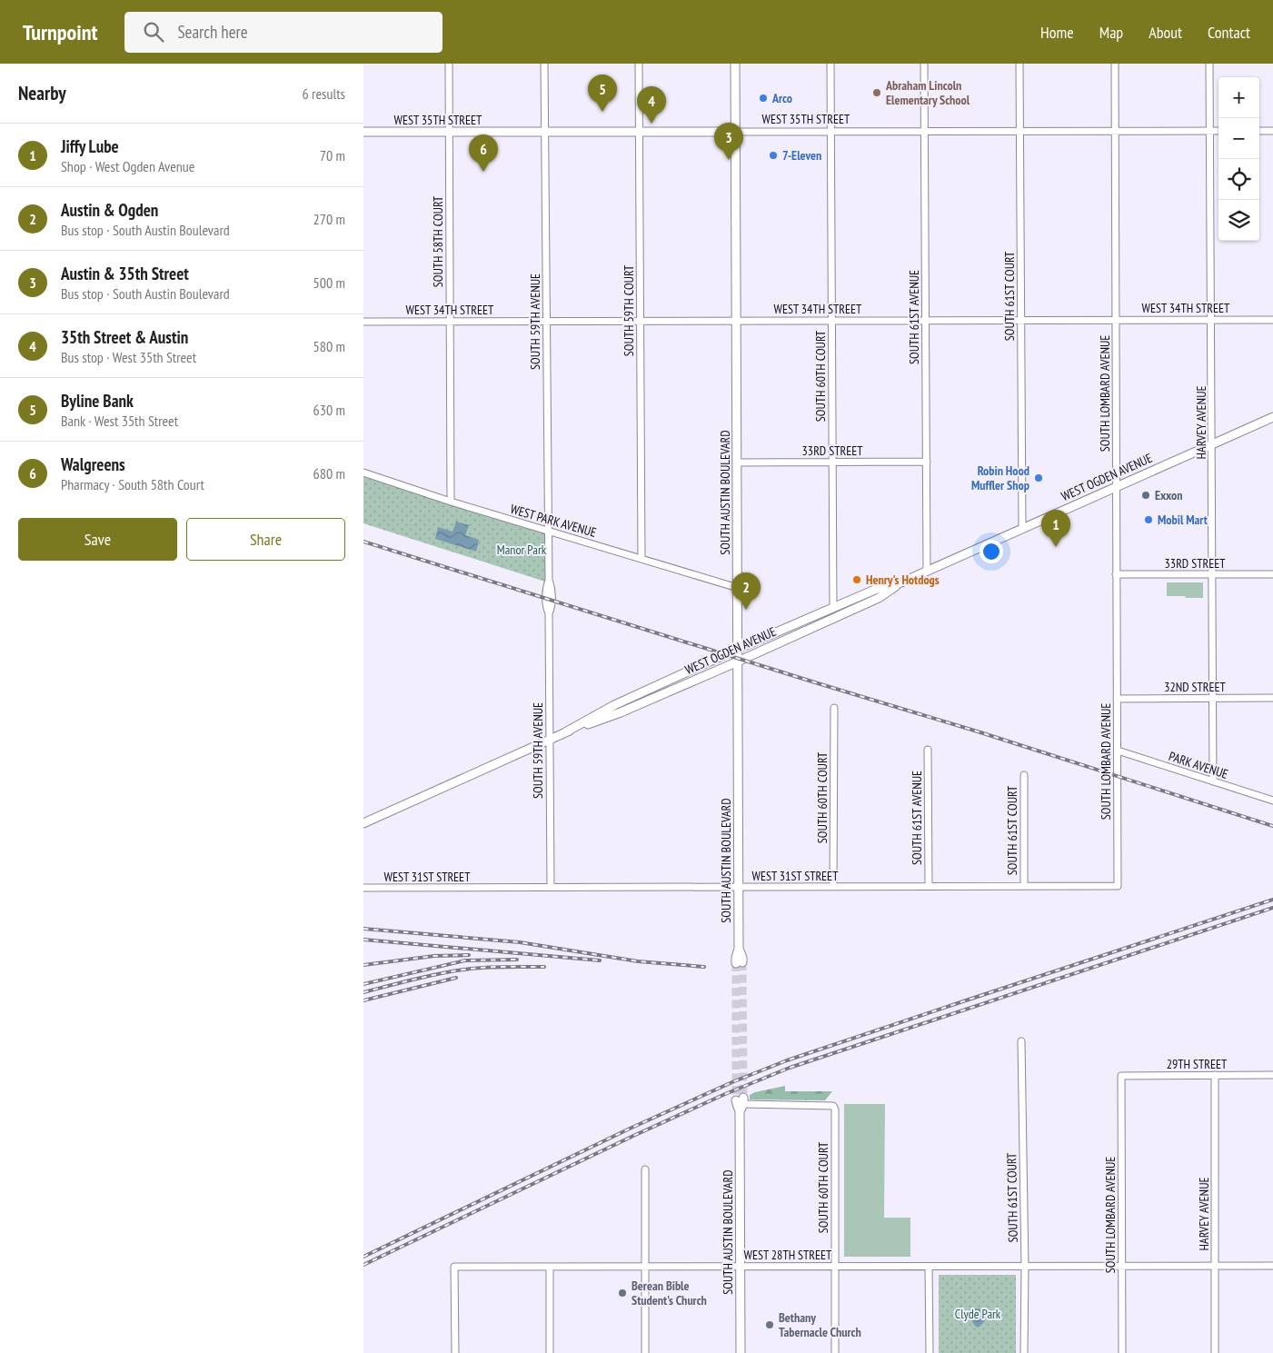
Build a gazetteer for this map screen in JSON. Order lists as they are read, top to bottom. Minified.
{"streets":{"street":["WEST 35TH STREET","SOUTH 58TH COURT","SOUTH 61ST COURT","WEST 34TH STREET","SOUTH 59TH COURT","SOUTH 61ST AVENUE","SOUTH 59TH AVENUE","SOUTH 60TH COURT","SOUTH LOMBARD AVENUE","HARVEY AVENUE","33RD STREET","WEST OGDEN AVENUE","SOUTH AUSTIN BOULEVARD","WEST PARK AVENUE","32ND STREET","PARK AVENUE","WEST 31ST STREET","29TH STREET","WEST 28TH STREET"]},"crossings":[["WEST 35TH STREET","SOUTH 58TH COURT"],["WEST 35TH STREET","SOUTH 61ST COURT"],["WEST 35TH STREET","SOUTH 59TH COURT"],["WEST 35TH STREET","SOUTH 61ST AVENUE"],["WEST 35TH STREET","SOUTH 59TH AVENUE"],["WEST 35TH STREET","SOUTH 60TH COURT"],["WEST 35TH STREET","SOUTH LOMBARD AVENUE"],["WEST 35TH STREET","HARVEY AVENUE"],["WEST 35TH STREET","SOUTH AUSTIN BOULEVARD"],["SOUTH 58TH COURT","WEST 34TH STREET"],["SOUTH 58TH COURT","WEST PARK AVENUE"],["SOUTH 61ST COURT","WEST 34TH STREET"],["SOUTH 61ST COURT","WEST OGDEN AVENUE"],["SOUTH 61ST COURT","WEST 31ST STREET"],["SOUTH 61ST COURT","WEST 28TH STREET"],["WEST 34TH STREET","SOUTH 59TH COURT"],["WEST 34TH STREET","SOUTH 61ST AVENUE"],["WEST 34TH STREET","SOUTH 59TH AVENUE"],["WEST 34TH STREET","SOUTH 60TH COURT"],["WEST 34TH STREET","SOUTH LOMBARD AVENUE"],["WEST 34TH STREET","HARVEY AVENUE"],["WEST 34TH STREET","SOUTH AUSTIN BOULEVARD"],["SOUTH 59TH COURT","WEST PARK AVENUE"],["SOUTH 61ST AVENUE","33RD STREET"],["SOUTH 61ST AVENUE","WEST OGDEN AVENUE"],["SOUTH 61ST AVENUE","WEST 31ST STREET"],["SOUTH 59TH AVENUE","WEST OGDEN AVENUE"],["SOUTH 59TH AVENUE","WEST PARK AVENUE"],["SOUTH 59TH AVENUE","WEST 31ST STREET"],["SOUTH 60TH COURT","33RD STREET"],["SOUTH 60TH COURT","WEST OGDEN AVENUE"],["SOUTH 60TH COURT","SOUTH AUSTIN BOULEVARD"],["SOUTH 60TH COURT","WEST 31ST STREET"],["SOUTH 60TH COURT","WEST 28TH STREET"],["SOUTH LOMBARD AVENUE","33RD STREET"],["SOUTH LOMBARD AVENUE","WEST OGDEN AVENUE"],["SOUTH LOMBARD AVENUE","32ND STREET"],["SOUTH LOMBARD AVENUE","PARK AVENUE"],["SOUTH LOMBARD AVENUE","WEST 31ST STREET"],["SOUTH LOMBARD AVENUE","29TH STREET"],["SOUTH LOMBARD AVENUE","WEST 28TH STREET"],["HARVEY AVENUE","33RD STREET"],["HARVEY AVENUE","WEST OGDEN AVENUE"],["HARVEY AVENUE","32ND STREET"],["HARVEY AVENUE","PARK AVENUE"],["HARVEY AVENUE","29TH STREET"],["HARVEY AVENUE","WEST 28TH STREET"],["33RD STREET","SOUTH AUSTIN BOULEVARD"],["WEST OGDEN AVENUE","SOUTH AUSTIN BOULEVARD"],["SOUTH AUSTIN BOULEVARD","WEST PARK AVENUE"],["SOUTH AUSTIN BOULEVARD","WEST 31ST STREET"],["SOUTH AUSTIN BOULEVARD","WEST 28TH STREET"]],"parks":["Manor Park","Clyde Park"],"places":["Abraham Lincoln Elementary School","Arco","7-Eleven","Robin Hood Muffler Shop","Exxon","Mobil Mart","Henry's Hotdogs","Berean Bible Student's Church","Bethany Tabernacle Church"],"page":{"header":"Turnpoint","search":"Search here","nav":["Home","Map","About","Contact"],"heading":["Nearby","6 results"],"pins":["5","4","3","6","1","2"],"map_buttons":["+","−"],"list":[{"mark":"1","name":"Jiffy Lube","note":"Shop · West Ogden Avenue","value":"70 m"},{"mark":"2","name":"Austin & Ogden","note":"Bus stop · South Austin Boulevard","value":"270 m"},{"mark":"3","name":"Austin & 35th Street","note":"Bus stop · South Austin Boulevard","value":"500 m"},{"mark":"4","name":"35th Street & Austin","note":"Bus stop · West 35th Street","value":"580 m"},{"mark":"5","name":"Byline Bank","note":"Bank · West 35th Street","value":"630 m"},{"mark":"6","name":"Walgreens","note":"Pharmacy · South 58th Court","value":"680 m"}],"buttons":["Save","Share"]}}
